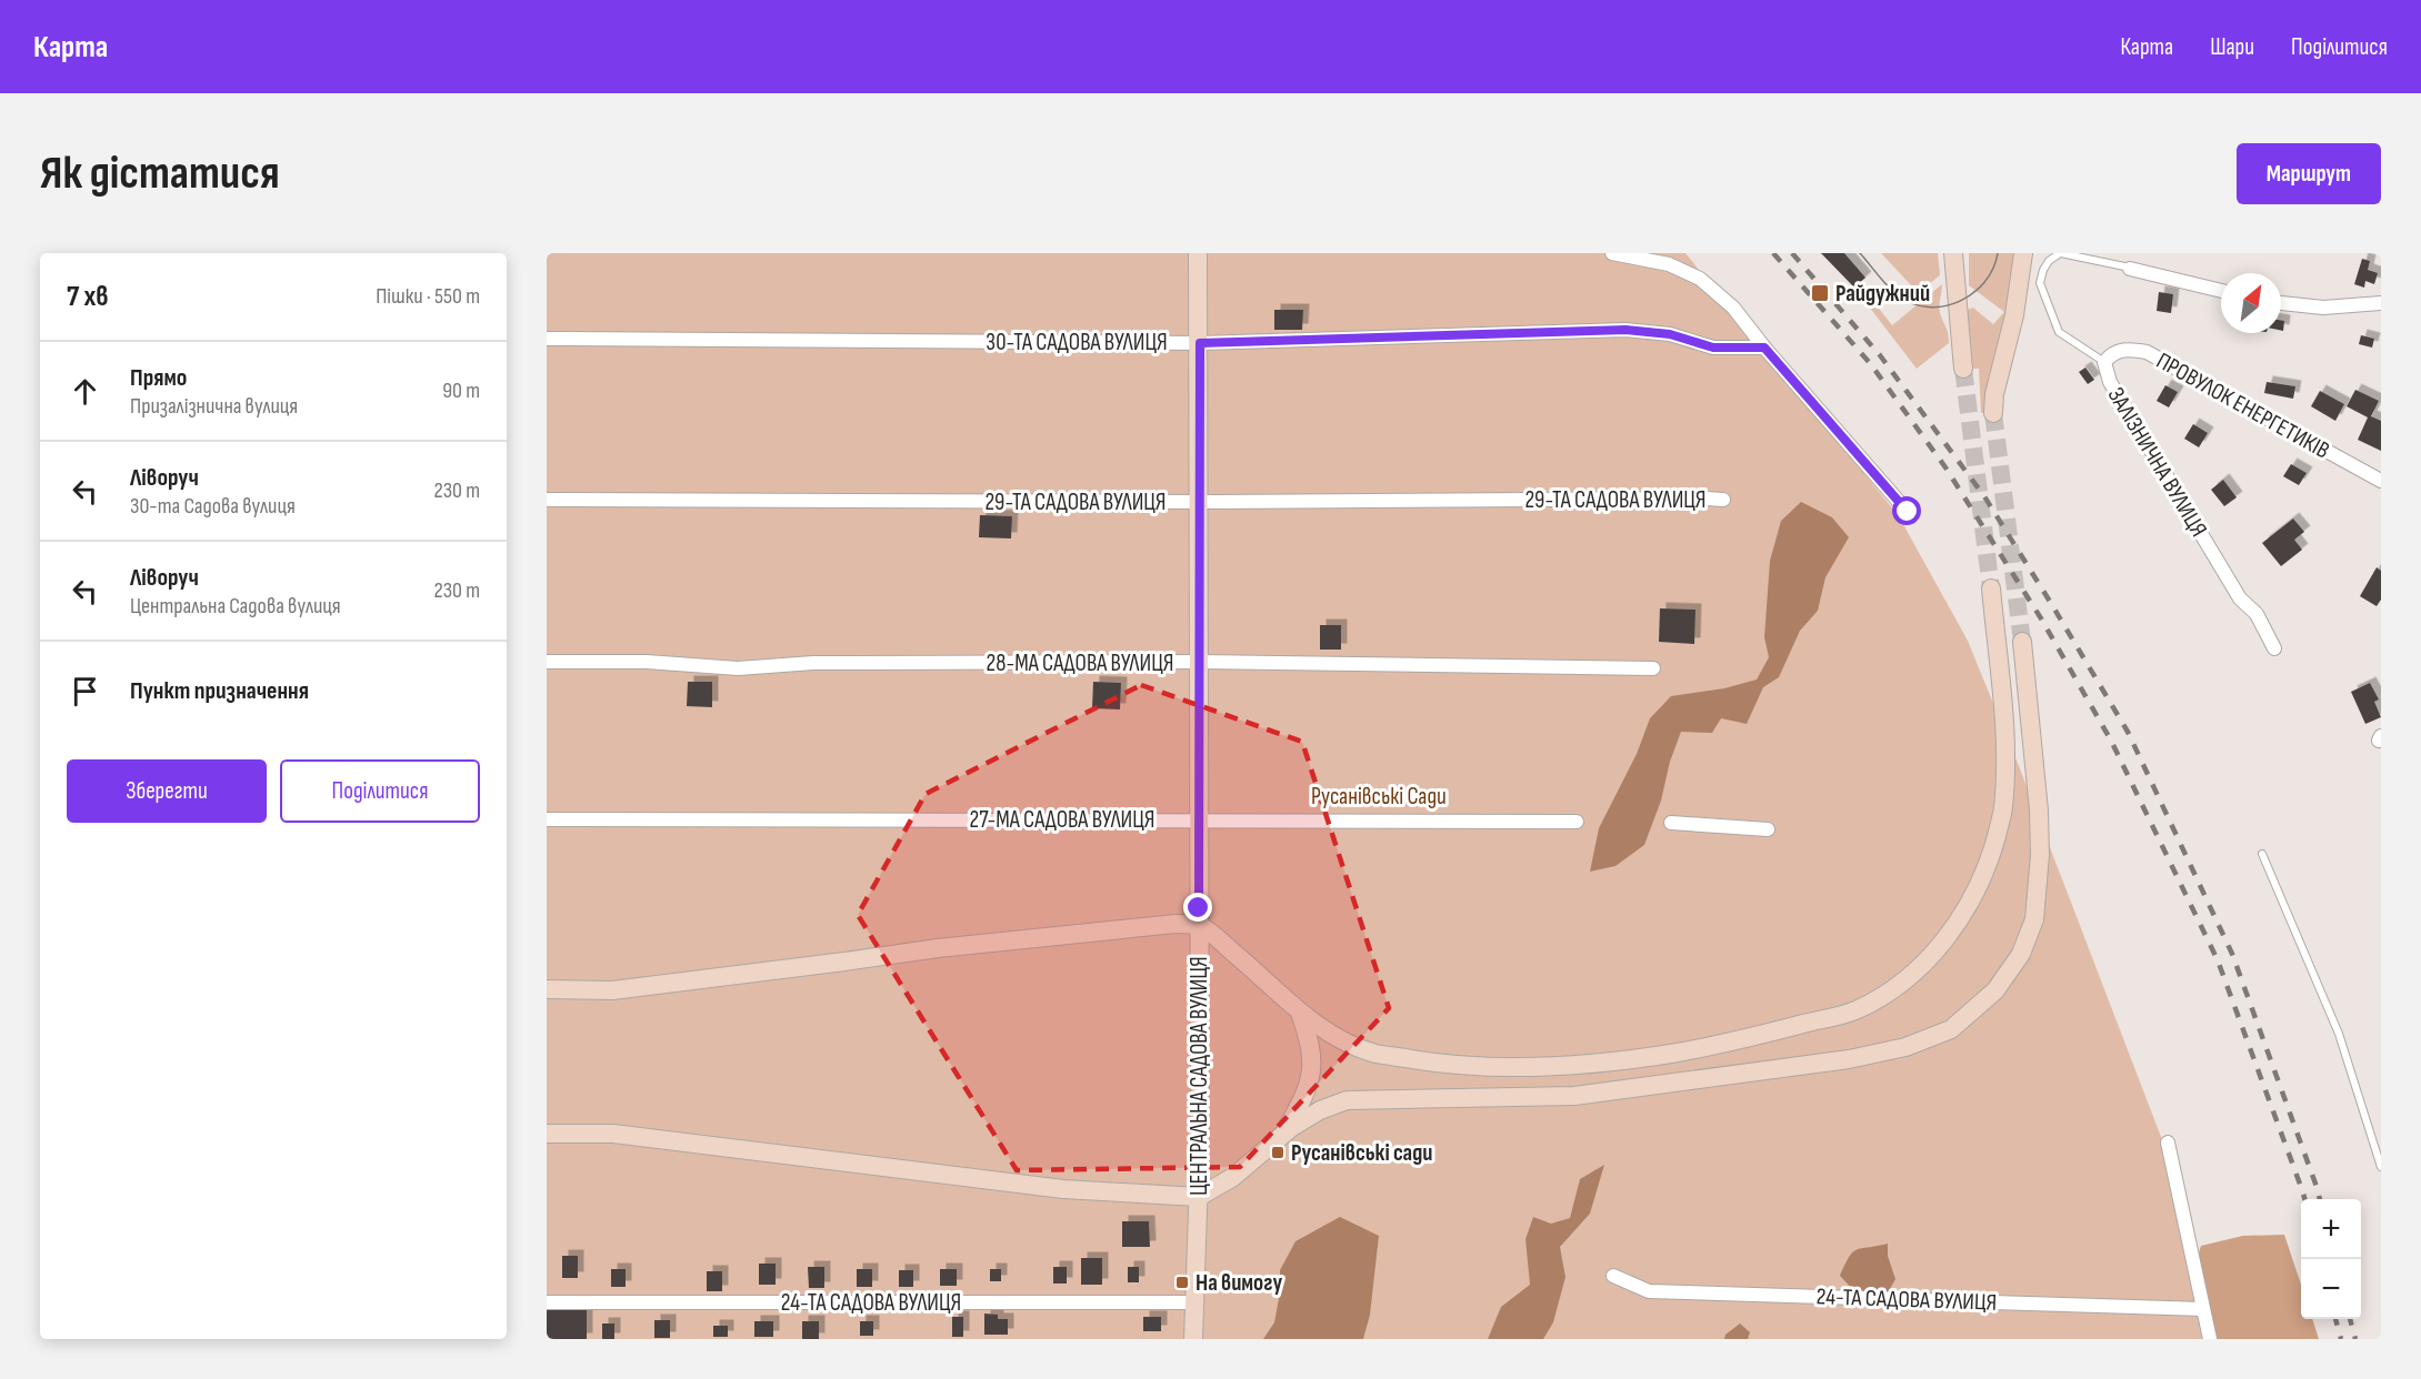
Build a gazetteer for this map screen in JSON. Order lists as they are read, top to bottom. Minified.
{"streets":{"main road":["ЦЕНТРАЛЬНА САДОВА ВУЛИЦЯ"],"street":["30-ТА САДОВА ВУЛИЦЯ","ПРОВУЛОК ЕНЕРГЕТИКІВ","ЗАЛІЗНИЧНА ВУЛИЦЯ","29-ТА САДОВА ВУЛИЦЯ","28-МА САДОВА ВУЛИЦЯ","27-МА САДОВА ВУЛИЦЯ","24-ТА САДОВА ВУЛИЦЯ"]},"crossings":[["30-ТА САДОВА ВУЛИЦЯ","ЦЕНТРАЛЬНА САДОВА ВУЛИЦЯ"],["ПРОВУЛОК ЕНЕРГЕТИКІВ","ЗАЛІЗНИЧНА ВУЛИЦЯ"],["29-ТА САДОВА ВУЛИЦЯ","ЦЕНТРАЛЬНА САДОВА ВУЛИЦЯ"],["28-МА САДОВА ВУЛИЦЯ","ЦЕНТРАЛЬНА САДОВА ВУЛИЦЯ"],["27-МА САДОВА ВУЛИЦЯ","ЦЕНТРАЛЬНА САДОВА ВУЛИЦЯ"],["ЦЕНТРАЛЬНА САДОВА ВУЛИЦЯ","24-ТА САДОВА ВУЛИЦЯ"]],"parks":["Русанівські Сади"],"places":{"transit":["Райдужний","Русанівські сади","На вимогу"]},"north":"top right","page":{"header":"Карта","nav":["Карта","Шари","Поділитися"],"buttons":["Маршрут",["Зберегти","Поділитися"]],"title":"Як дістатися","heading":["7 хв","Пішки · 550 m"],"list":[["Прямо","Призалізнична вулиця","90 m"],["Ліворуч","30-та Садова вулиця","230 m"],["Ліворуч","Центральна Садова вулиця","230 m"],"Пункт призначення"],"map_buttons":["+","−"]}}
